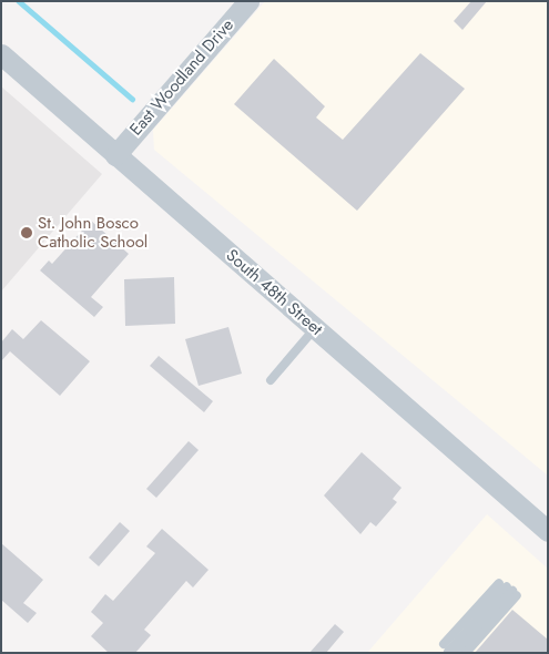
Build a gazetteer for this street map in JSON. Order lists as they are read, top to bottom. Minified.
{"streets":{"street":["East Woodland Drive","South 48th Street"]},"crossings":[["East Woodland Drive","South 48th Street"]],"places":["St. John Bosco Catholic School"]}
